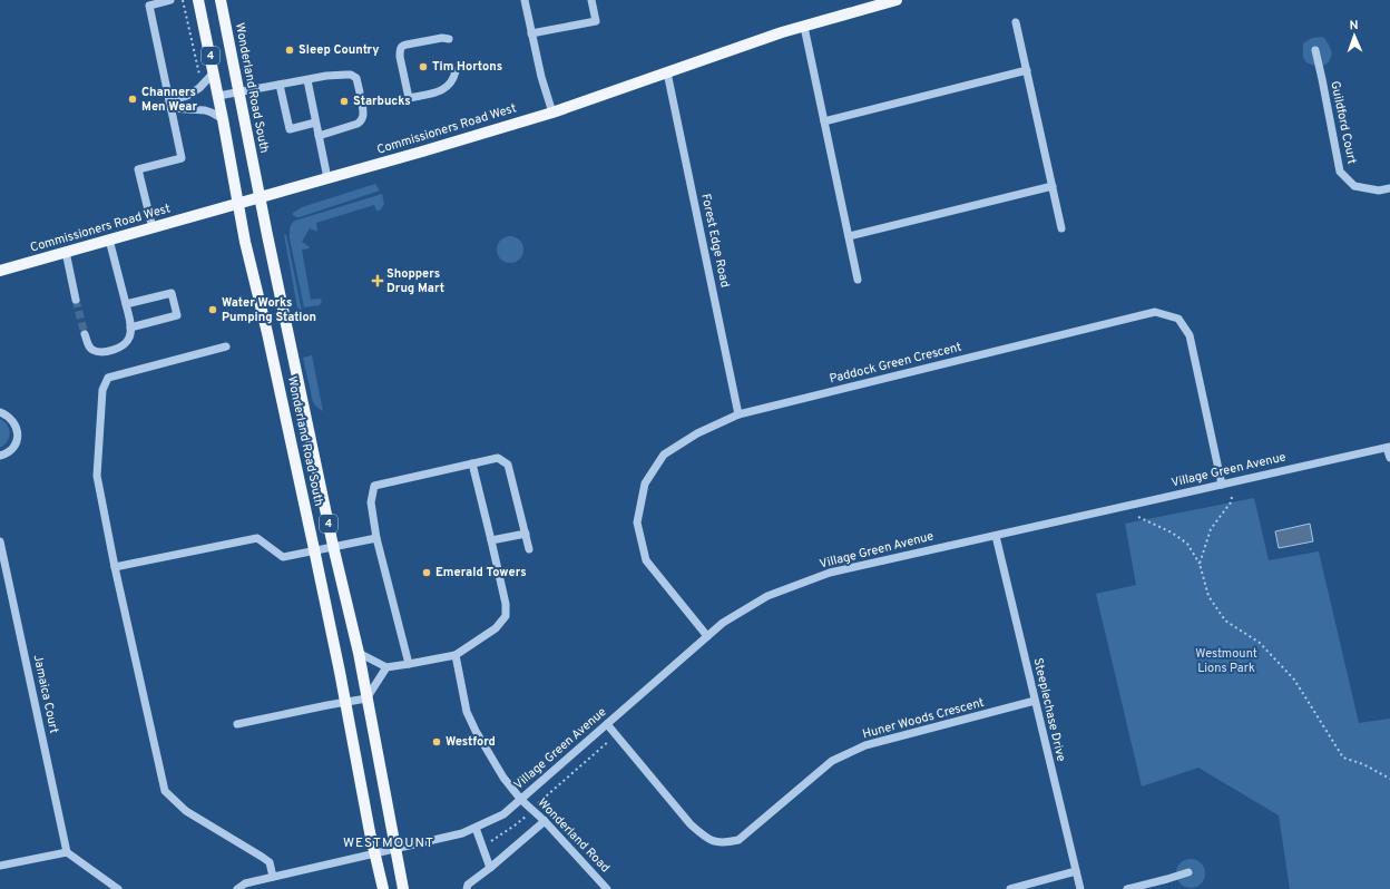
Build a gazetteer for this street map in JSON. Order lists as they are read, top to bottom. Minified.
{"streets":{"main road":["4","Wonderland Road South","Commissioners Road West"],"street":["Guildford Court","Forest Edge Road","Paddock Green Crescent","Village Green Avenue","Jamaica Court","Steeplechase Drive","Huner Woods Crescent","Wonderland Road"]},"crossings":[["Wonderland Road South","Commissioners Road West"],["Wonderland Road South","Village Green Avenue"],["Commissioners Road West","Forest Edge Road"],["Forest Edge Road","Paddock Green Crescent"],["Paddock Green Crescent","Village Green Avenue"],["Village Green Avenue","Steeplechase Drive"],["Village Green Avenue","Huner Woods Crescent"],["Village Green Avenue","Wonderland Road"],["Steeplechase Drive","Huner Woods Crescent"]],"districts":["WESTMOUNT"],"parks":["Westmount Lions Park"],"places":{"other":["Sleep Country","Tim Hortons","Channers Men Wear","Starbucks","Water Works Pumping Station","Emerald Towers","Westford"],"health":["Shoppers Drug Mart"]},"north":"top"}
